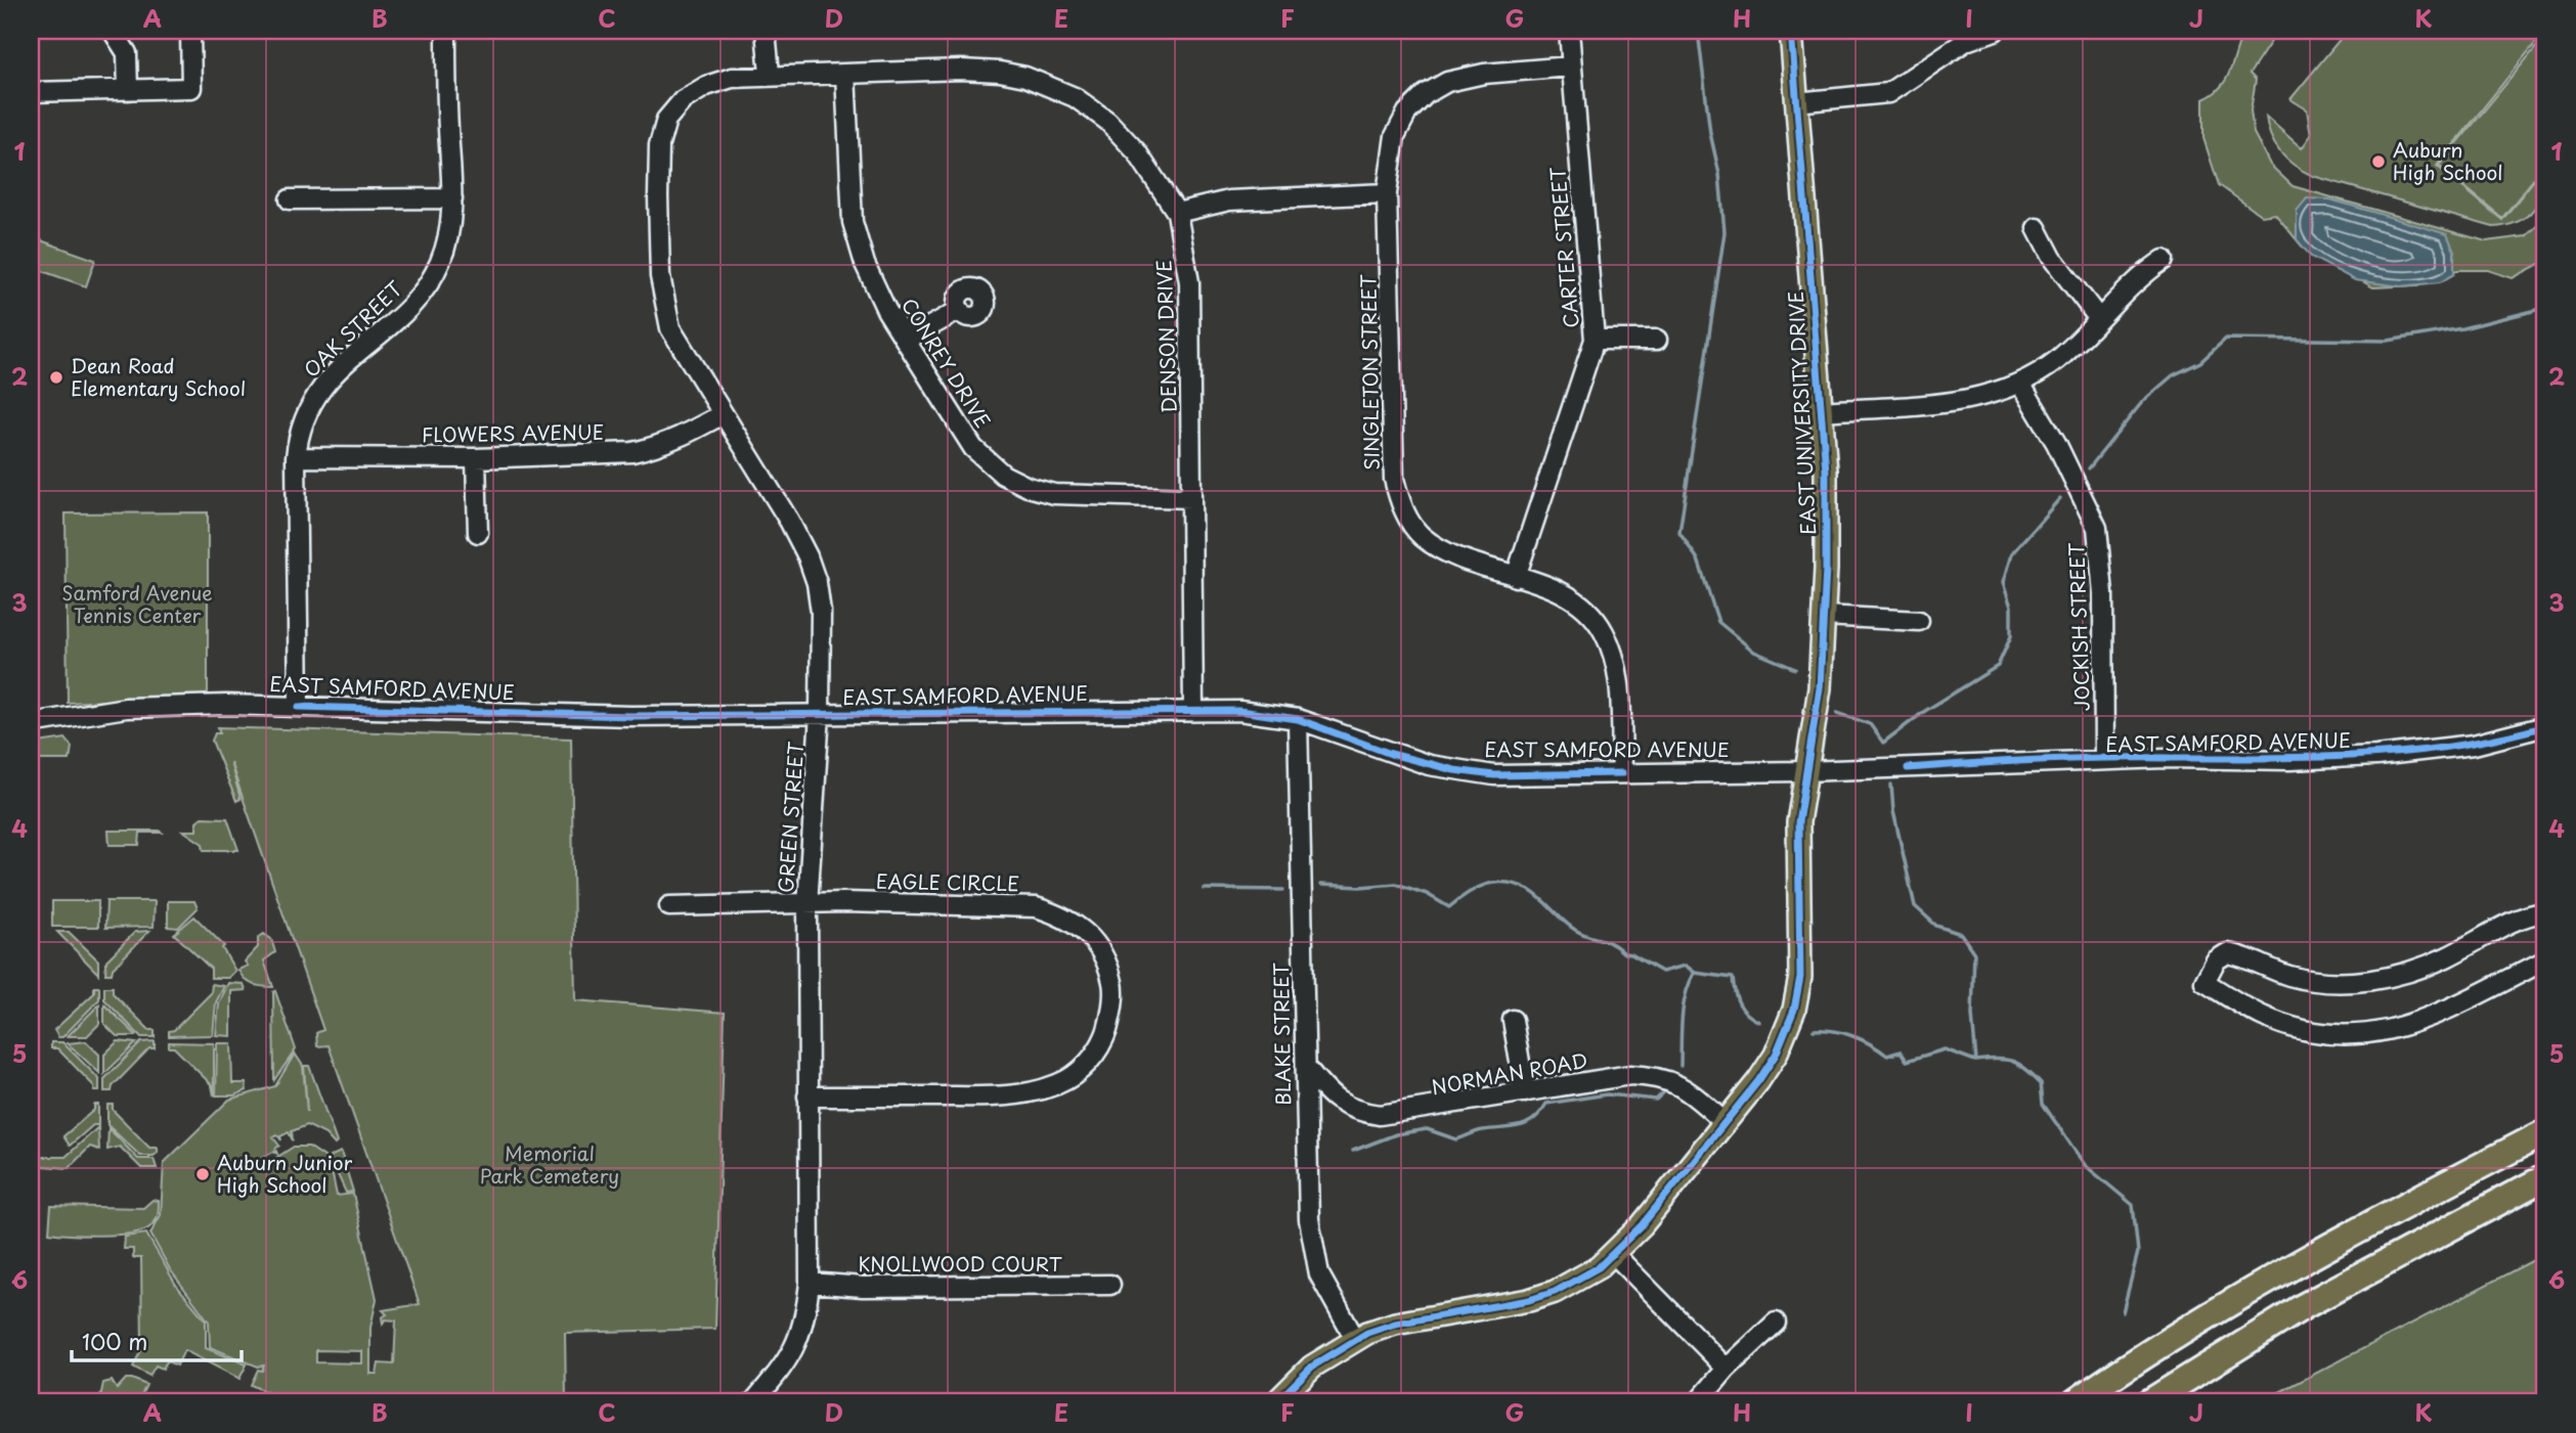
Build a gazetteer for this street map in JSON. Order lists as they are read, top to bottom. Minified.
{"streets":{"main road":["EAST UNIVERSITY DRIVE"],"street":["CARTER STREET","OAK STREET","DENSON DRIVE","CONREY DRIVE","SINGLETON STREET","FLOWERS AVENUE","JOCKISH STREET","EAST SAMFORD AVENUE","GREEN STREET","EAGLE CIRCLE","BLAKE STREET","NORMAN ROAD","KNOLLWOOD COURT"]},"crossings":[["CARTER STREET","SINGLETON STREET"],["OAK STREET","FLOWERS AVENUE"],["OAK STREET","EAST SAMFORD AVENUE"],["DENSON DRIVE","CONREY DRIVE"],["DENSON DRIVE","EAST SAMFORD AVENUE"],["DENSON DRIVE","GREEN STREET"],["SINGLETON STREET","EAST SAMFORD AVENUE"],["EAST UNIVERSITY DRIVE","EAST SAMFORD AVENUE"],["EAST UNIVERSITY DRIVE","BLAKE STREET"],["EAST UNIVERSITY DRIVE","NORMAN ROAD"],["FLOWERS AVENUE","GREEN STREET"],["JOCKISH STREET","EAST SAMFORD AVENUE"],["EAST SAMFORD AVENUE","GREEN STREET"],["EAST SAMFORD AVENUE","BLAKE STREET"],["GREEN STREET","EAGLE CIRCLE"],["GREEN STREET","KNOLLWOOD COURT"],["BLAKE STREET","NORMAN ROAD"]],"parks":["Samford Avenue Tennis Center","Memorial Park Cemetery"],"places":["Auburn High School","Dean Road Elementary School","Auburn Junior High School"],"scale_bar":"100 m","grid":{"columns":["A","B","C","D","E","F","G","H","I","J","K"],"rows":["1","2","3","4","5","6"]}}
